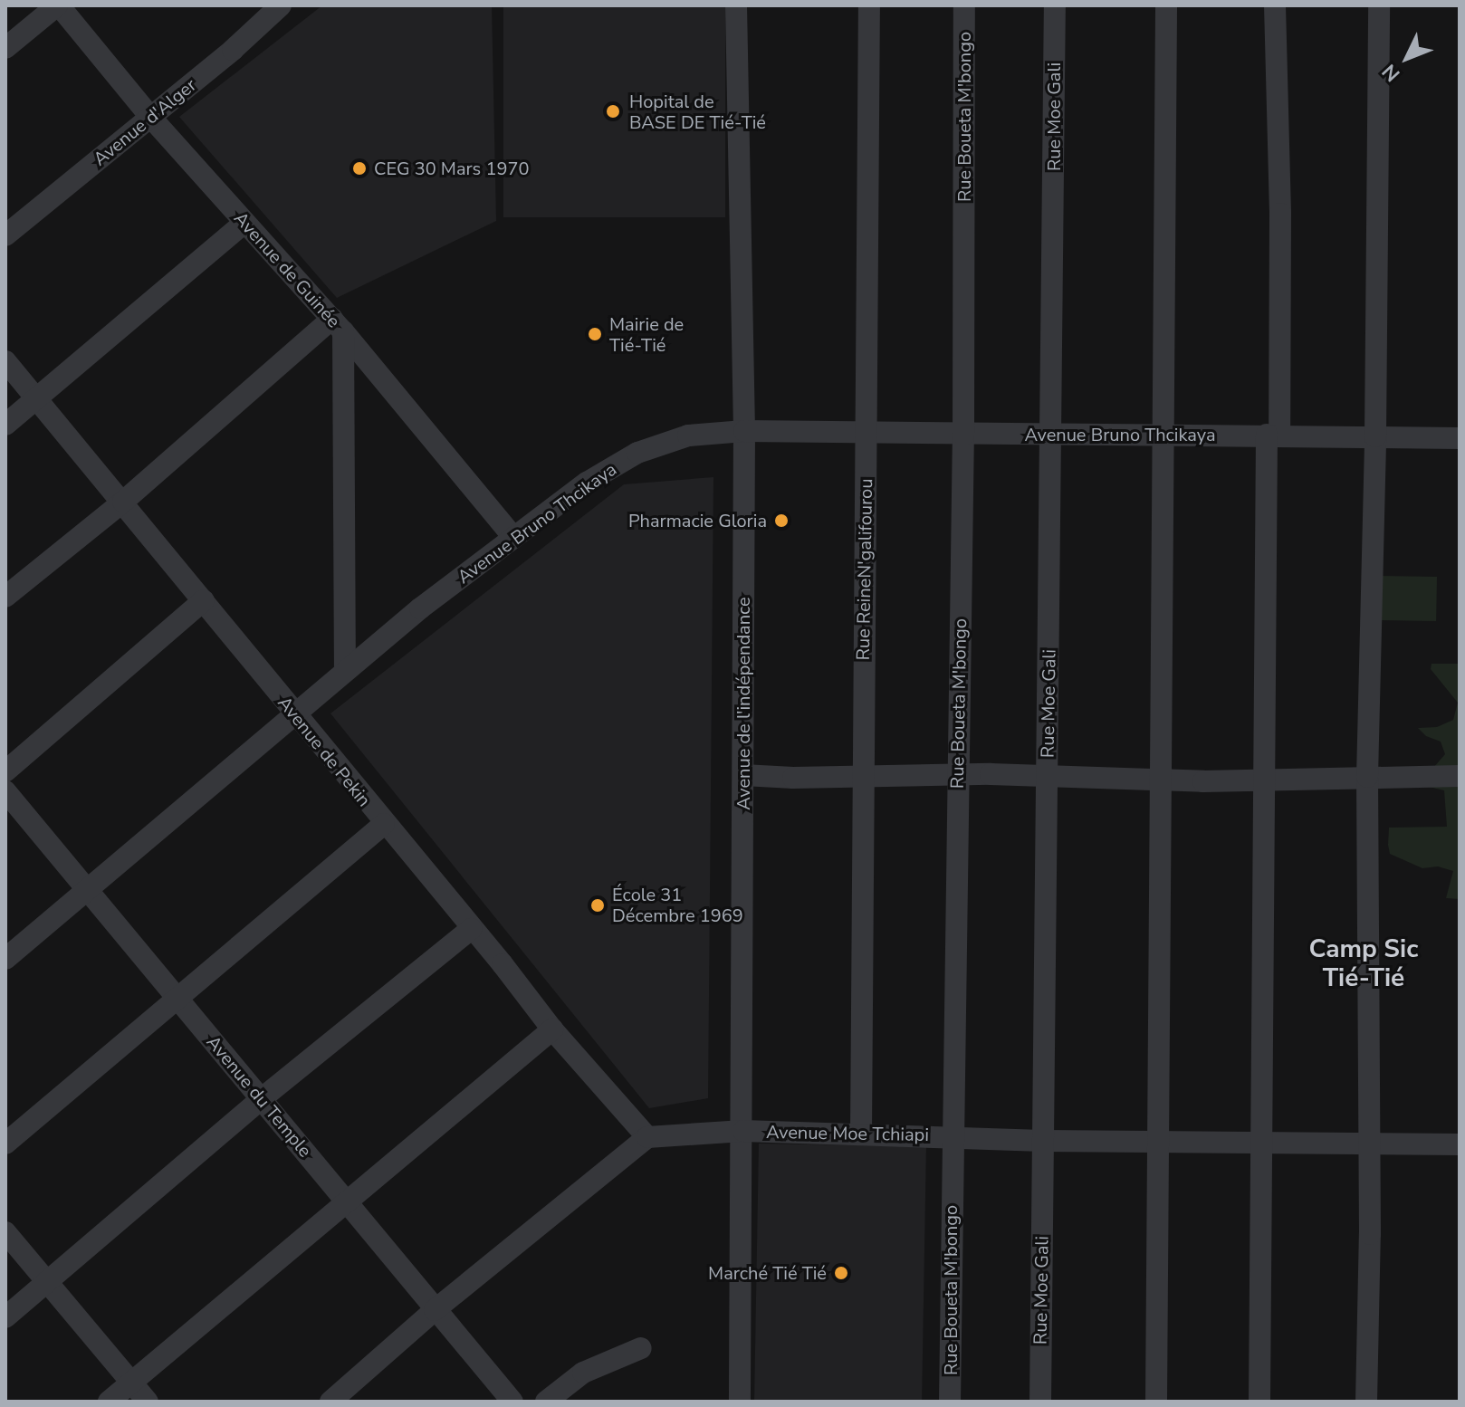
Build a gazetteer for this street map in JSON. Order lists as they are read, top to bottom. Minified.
{"streets":{"street":["Rue Boueta M'bongo","Rue Moe Gali","Avenue d'Alger","Avenue de Guinée","Avenue Bruno Thcikaya","Rue ReineN'galifourou","Avenue de l'indépendance","Avenue de Pekin","Avenue du Temple","Avenue Moe Tchiapi"]},"crossings":[["Rue Boueta M'bongo","Avenue Bruno Thcikaya"],["Rue Boueta M'bongo","Avenue Moe Tchiapi"],["Rue Moe Gali","Avenue Bruno Thcikaya"],["Rue Moe Gali","Avenue Moe Tchiapi"],["Avenue d'Alger","Avenue de Guinée"],["Avenue de Guinée","Avenue Bruno Thcikaya"],["Avenue Bruno Thcikaya","Rue ReineN'galifourou"],["Avenue Bruno Thcikaya","Avenue de l'indépendance"],["Avenue Bruno Thcikaya","Avenue de Pekin"],["Avenue Bruno Thcikaya","Avenue du Temple"],["Rue ReineN'galifourou","Avenue Moe Tchiapi"],["Avenue de l'indépendance","Avenue Moe Tchiapi"],["Avenue de Pekin","Avenue Moe Tchiapi"]],"districts":["Camp Sic Tié-Tié"],"places":["Hopital de BASE DE Tié-Tié","CEG 30 Mars 1970","Mairie de Tié-Tié","Pharmacie Gloria","École 31 Décembre 1969","Marché Tié Tié"],"north":"bottom left"}
